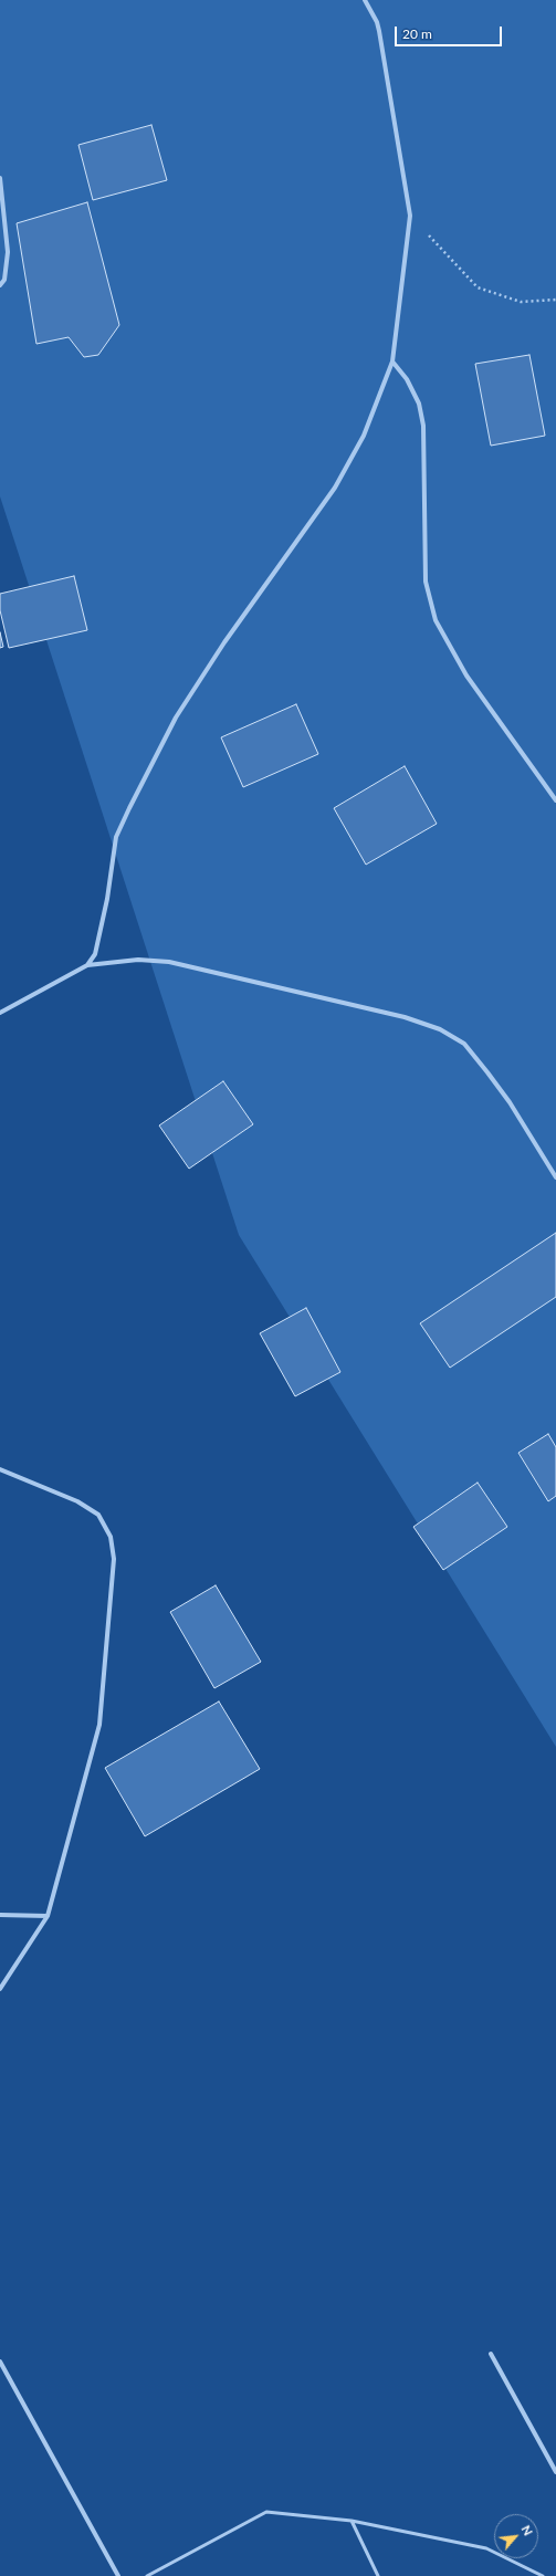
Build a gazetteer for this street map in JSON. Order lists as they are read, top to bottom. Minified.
{"scale_bar":"20 m","north":"top right"}
